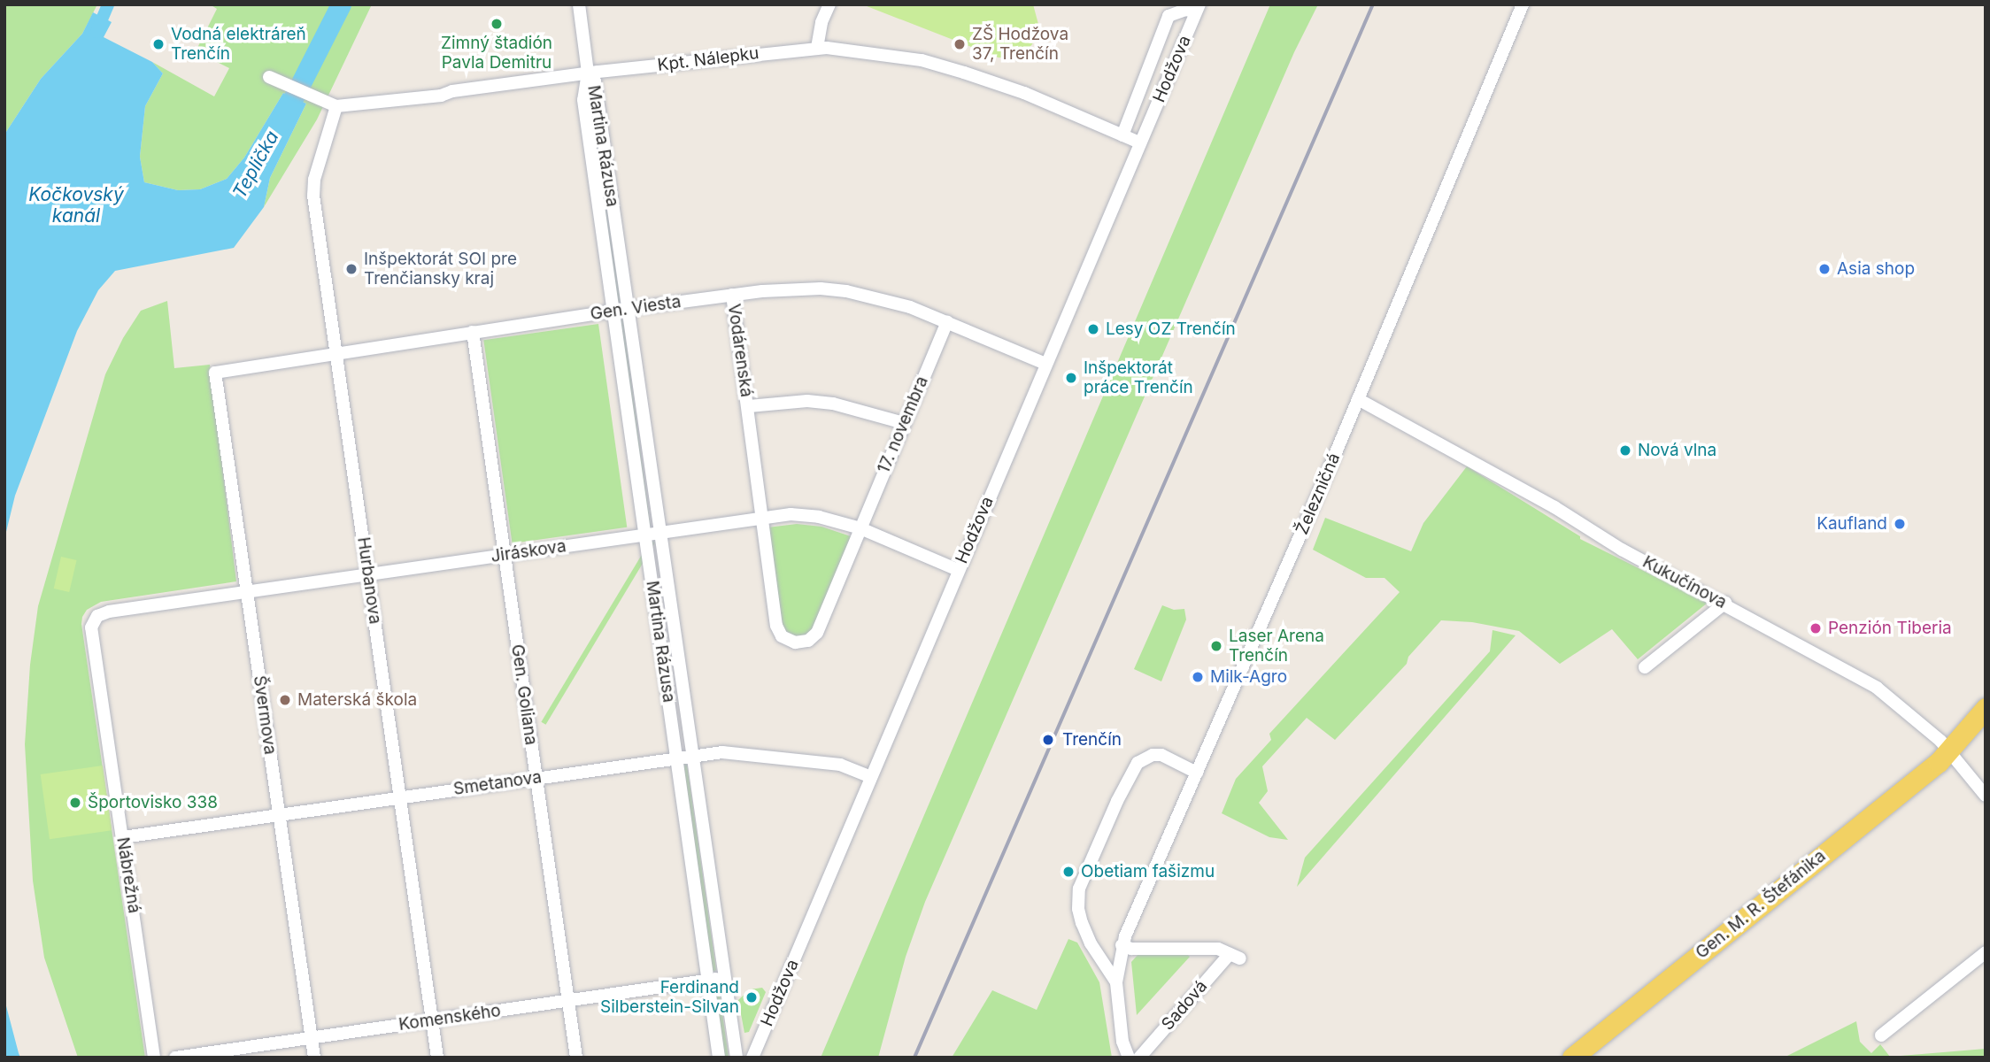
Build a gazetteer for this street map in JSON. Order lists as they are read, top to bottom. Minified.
{"streets":{"main road":["Gen. M. R. Štefánika"],"street":["Kpt. Nálepku","Hodžova","Martina Rázusa","Gen. Viesta","Vodárenská","17. novembra","Železničná","Jiráskova","Hurbanova","Kukučínova","Gen. Goliana","Švermova","Smetanova","Nábrežná","Sadová","Komenského"]},"crossings":[["Kpt. Nálepku","Hodžova"],["Kpt. Nálepku","Martina Rázusa"],["Kpt. Nálepku","Hurbanova"],["Hodžova","Gen. Viesta"],["Hodžova","Jiráskova"],["Hodžova","Smetanova"],["Martina Rázusa","Gen. Viesta"],["Martina Rázusa","Jiráskova"],["Martina Rázusa","Smetanova"],["Martina Rázusa","Komenského"],["Gen. Viesta","Vodárenská"],["Gen. Viesta","17. novembra"],["Gen. Viesta","Hurbanova"],["Gen. Viesta","Gen. Goliana"],["Gen. Viesta","Švermova"],["Vodárenská","17. novembra"],["Vodárenská","Jiráskova"],["17. novembra","Jiráskova"],["Železničná","Kukučínova"],["Železničná","Sadová"],["Jiráskova","Hurbanova"],["Jiráskova","Gen. Goliana"],["Jiráskova","Švermova"],["Jiráskova","Nábrežná"],["Hurbanova","Smetanova"],["Hurbanova","Komenského"],["Kukučínova","Gen. M. R. Štefánika"],["Gen. Goliana","Smetanova"],["Gen. Goliana","Komenského"],["Švermova","Smetanova"],["Švermova","Komenského"],["Smetanova","Nábrežná"]],"water":["Teplička","Kočkovský kanál"],"places":["Zimný štadión Pavla Demitru","Vodná elektráreň Trenčín","ZŠ Hodžova 37, Trenčín","Inšpektorát SOI pre Trenčiansky kraj","Asia shop","Lesy OZ Trenčín","Inšpektorát práce Trenčín","Nová vlna","Kaufland","Penzión Tiberia","Laser Arena Trenčín","Milk-Agro","Materská škola","Trenčín","Športovisko 338","Obetiam fašizmu","Ferdinand Silberstein-Silvan"]}
